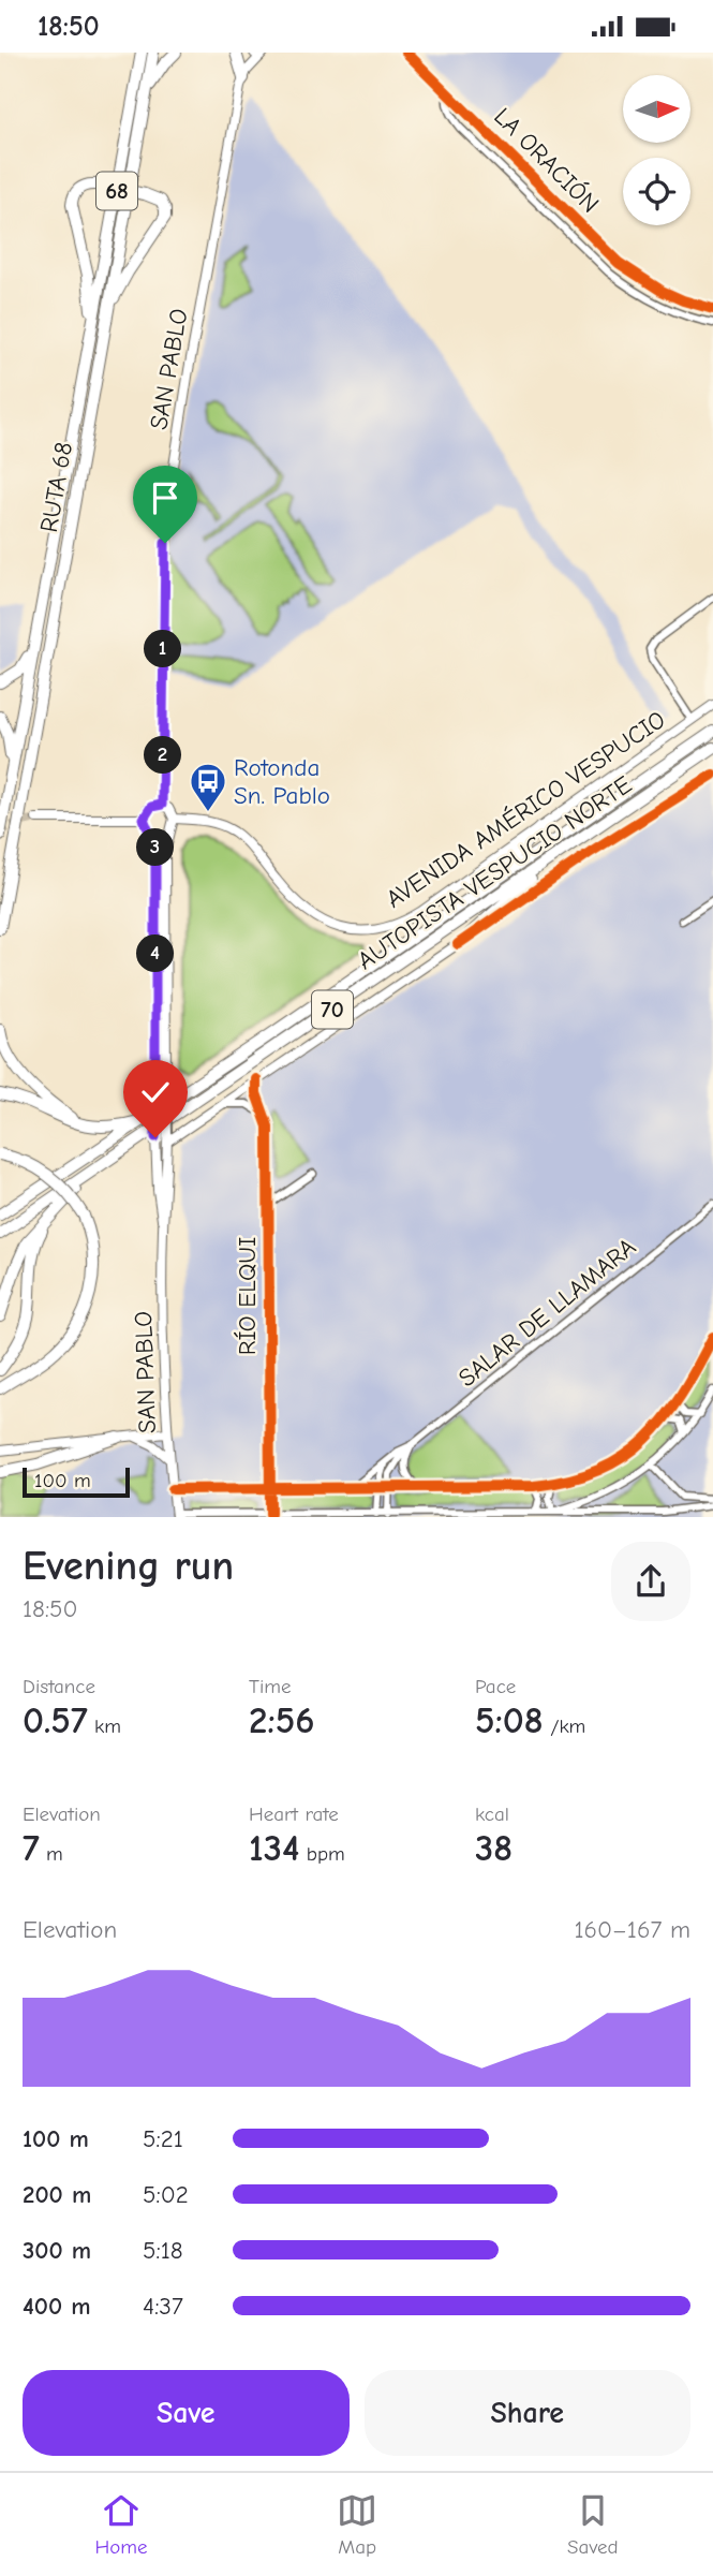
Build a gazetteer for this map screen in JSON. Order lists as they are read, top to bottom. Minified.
{"streets":{"highway":["68","RUTA 68","AUTOPISTA VESPUCIO NORTE","70"],"main road":["SAN PABLO","AVENIDA AMÉRICO VESPUCIO"],"street":["LA ORACIÓN","RÍO ELQUI","SALAR DE LLAMARA"]},"crossings":[["SAN PABLO","AVENIDA AMÉRICO VESPUCIO"]],"places":{"bus stop":["Rotonda Sn. Pablo"]},"scale_bar":"100 m","north":"right","page":{"status":"18:50","pins":["1","2","3","4"],"scale":"100 m","heading":["Evening run","18:50"],"stats":[["Distance","0.57 km"],["Time","2:56"],["Pace","5:08 /km"],["Elevation","7 m"],["Heart rate","134 bpm"],["kcal","38"]],"chart":["Elevation","160–167 m"],"list":[{"name":"100 m","note":"5:21"},{"name":"200 m","note":"5:02"},{"name":"300 m","note":"5:18"},{"name":"400 m","note":"4:37"}],"buttons":["Save","Share"],"tabs":["Home","Map","Saved"]}}
